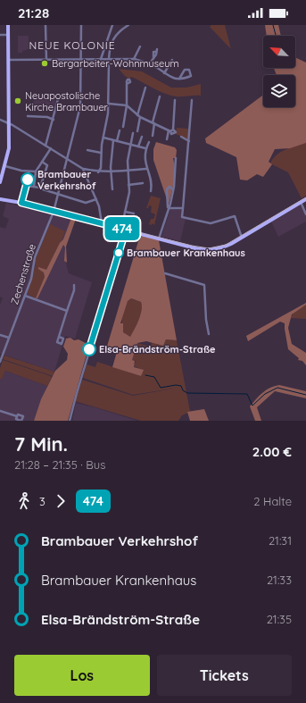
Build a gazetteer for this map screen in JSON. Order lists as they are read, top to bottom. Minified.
{"streets":{"street":["Zechenstraße"]},"districts":["NEUE KOLONIE"],"places":["Bergarbeiter-Wohnmuseum","Neuapostolische Kirche Brambauer","Brambauer Verkehrshof","Brambauer Krankenhaus","Elsa-Brändström-Straße"],"lines":["bus line 474"],"north":"top left","page":{"status":"21:28","on_map":"474","heading":["7 Min.","21:28 – 21:35 · Bus","2.00 €"],"legs":["3","474","2 Halte"],"list":[{"name":"Brambauer Verkehrshof","value":"21:31"},{"name":"Brambauer Krankenhaus","value":"21:33"},{"name":"Elsa-Brändström-Straße","value":"21:35"}],"buttons":["Los","Tickets"]}}
